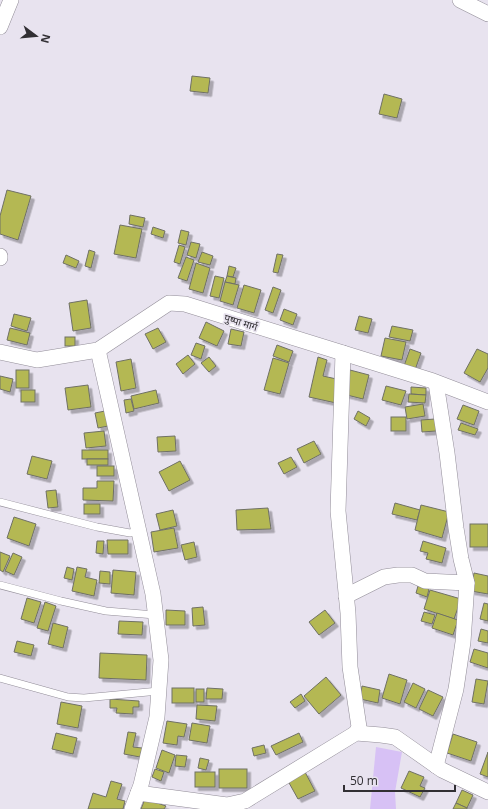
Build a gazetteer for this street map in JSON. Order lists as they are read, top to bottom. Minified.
{"streets":{"street":["पुष्पा मार्ग"]},"scale_bar":"50 m","north":"right"}
